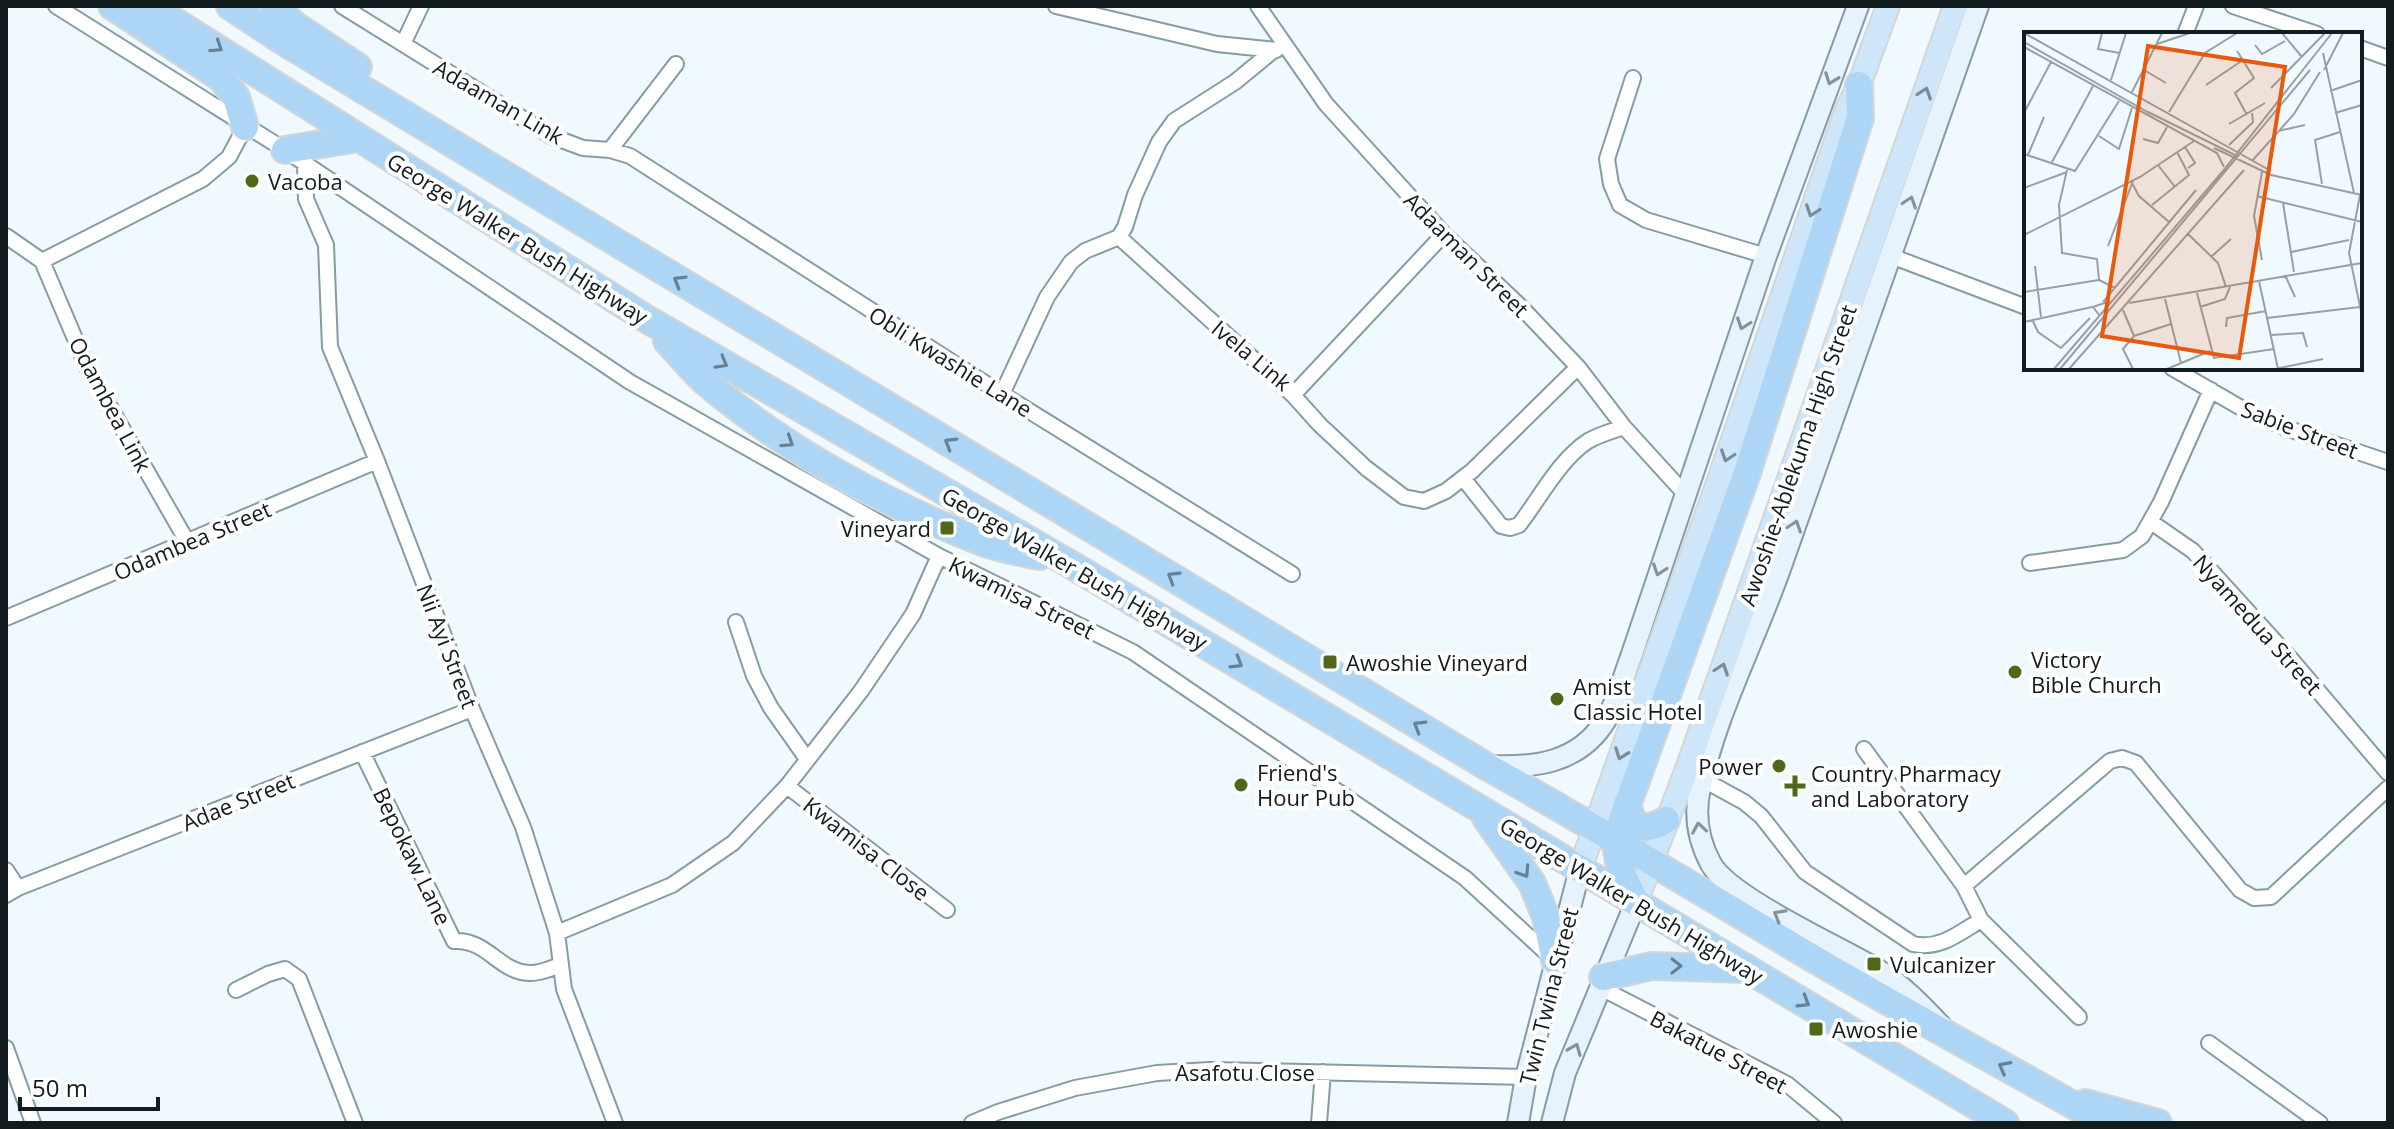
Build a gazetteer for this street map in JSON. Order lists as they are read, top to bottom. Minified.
{"streets":{"highway":["George Walker Bush Highway"],"main road":["Awoshie-Ablekuma High Street"],"street":["Adaaman Link","Adaaman Street","Ivela Link","Obli Kwashie Lane","Odambea Link","Sabie Street","Odambea Street","Kwamisa Street","Nyamedua Street","Nii Ayi Street","Adae Street","Kwamisa Close","Bepokaw Lane","Twin Twina Street","Bakatue Street","Asafotu Close"]},"crossings":[["Adaaman Link","Obli Kwashie Lane"],["George Walker Bush Highway","Awoshie-Ablekuma High Street"],["George Walker Bush Highway","Twin Twina Street"],["Adaaman Street","Ivela Link"],["Odambea Link","Odambea Street"],["Awoshie-Ablekuma High Street","Twin Twina Street"],["Odambea Street","Nii Ayi Street"],["Kwamisa Street","Nii Ayi Street"],["Kwamisa Street","Kwamisa Close"],["Kwamisa Street","Twin Twina Street"],["Nii Ayi Street","Adae Street"],["Nii Ayi Street","Bepokaw Lane"],["Adae Street","Bepokaw Lane"],["Twin Twina Street","Bakatue Street"],["Twin Twina Street","Asafotu Close"]],"places":{"other":["Vacoba","Victory Bible Church","Amist Classic Hotel","Power","Friend's Hour Pub"],"transit":["Vineyard","Awoshie Vineyard","Vulcanizer","Awoshie"],"health":["Country Pharmacy and Laboratory"]},"scale_bar":"50 m"}
